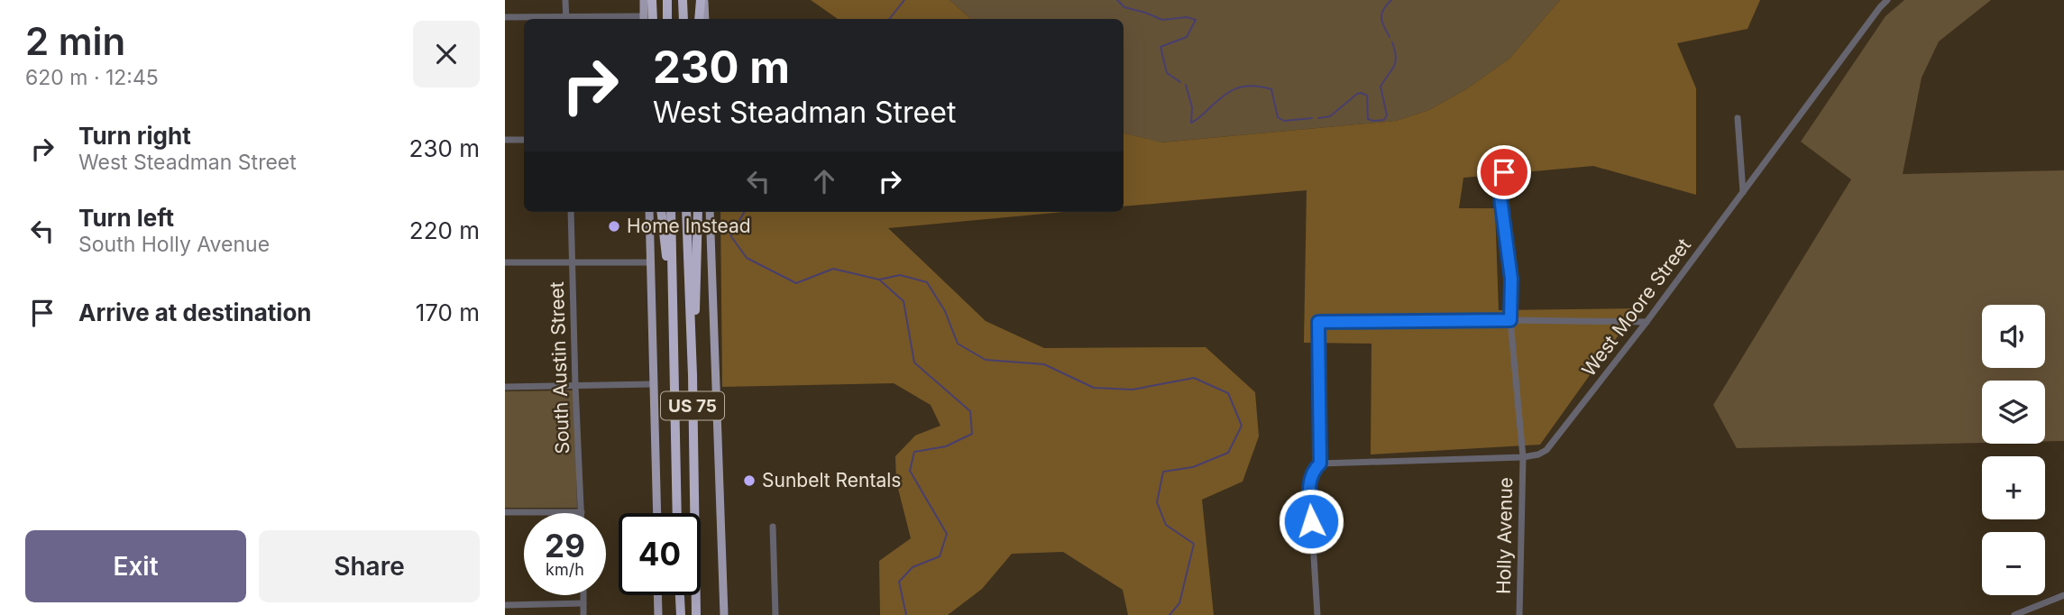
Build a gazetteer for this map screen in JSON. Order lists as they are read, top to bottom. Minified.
{"streets":{"highway":["US 75"],"street":["West Moore Street","South Austin Street","Holly Avenue"]},"crossings":[["West Moore Street","Holly Avenue"]],"places":["Home Instead","Sunbelt Rentals"],"page":{"heading":["2 min","620 m · 12:45"],"turn":["230 m","West Steadman Street"],"list":[{"name":"Turn right","note":"West Steadman Street","value":"230 m"},{"name":"Turn left","note":"South Holly Avenue","value":"220 m"},{"name":"Arrive at destination","value":"170 m"}],"map_buttons":["+","−"],"speed":"29 km/h","limit":"40","buttons":["Exit","Share"]}}
